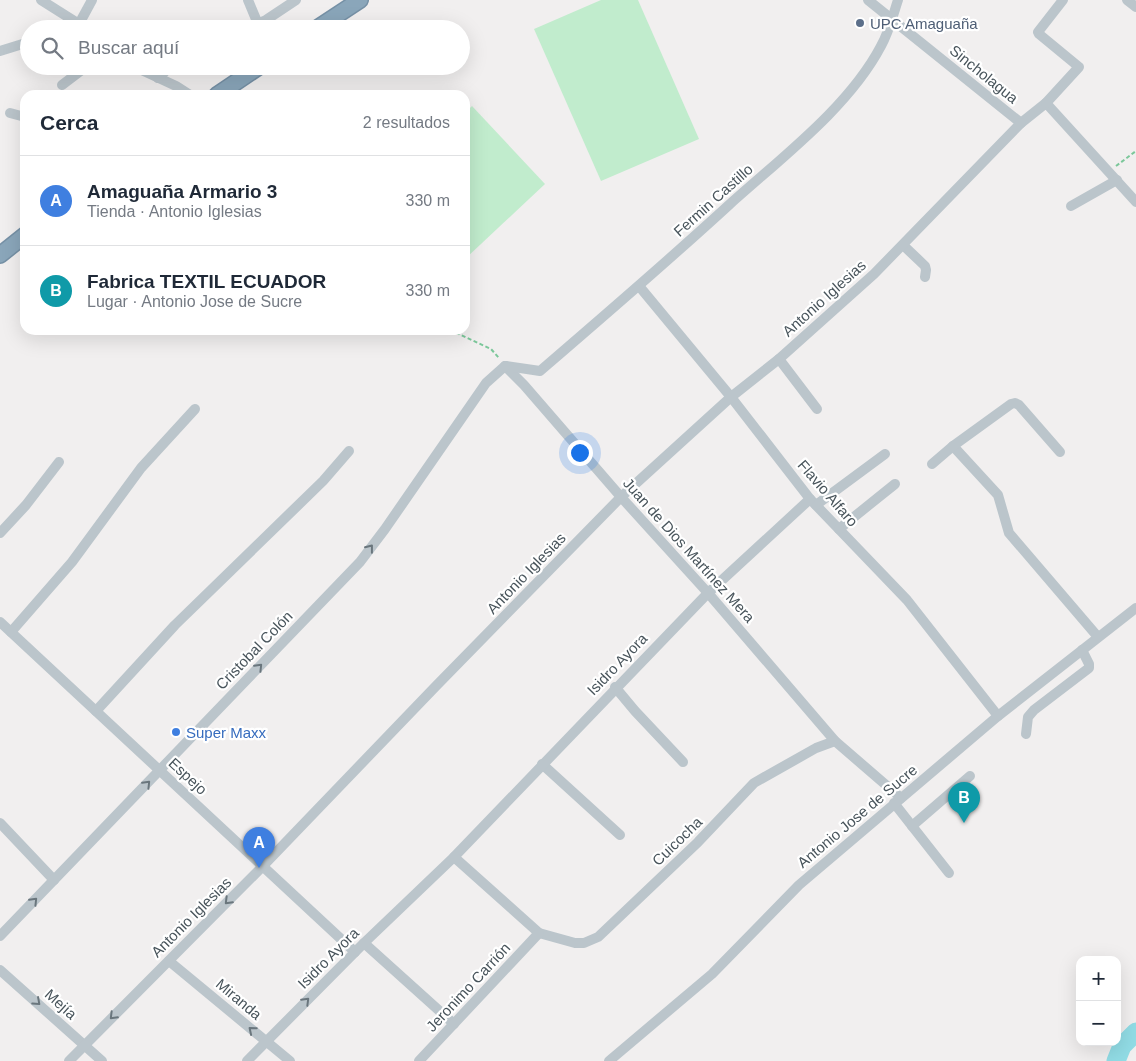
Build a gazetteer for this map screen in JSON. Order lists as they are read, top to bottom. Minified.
{"streets":{"street":["Sincholagua","Fermin Castillo","Antonio Iglesias","Flavio Alfaro","Juan de Dios Martínez Mera","Cristobal Colón","Isidro Ayora","Espejo","Antonio Jose de Sucre","Cuicocha","Jeronimo Carrión","Miranda","Mejía"]},"crossings":[["Sincholagua","Fermin Castillo"],["Sincholagua","Antonio Iglesias"],["Fermin Castillo","Flavio Alfaro"],["Fermin Castillo","Juan de Dios Martínez Mera"],["Antonio Iglesias","Flavio Alfaro"],["Antonio Iglesias","Juan de Dios Martínez Mera"],["Antonio Iglesias","Espejo"],["Antonio Iglesias","Miranda"],["Antonio Iglesias","Mejía"],["Flavio Alfaro","Isidro Ayora"],["Flavio Alfaro","Antonio Jose de Sucre"],["Juan de Dios Martínez Mera","Cristobal Colón"],["Juan de Dios Martínez Mera","Isidro Ayora"],["Juan de Dios Martínez Mera","Antonio Jose de Sucre"],["Juan de Dios Martínez Mera","Cuicocha"],["Cristobal Colón","Espejo"],["Isidro Ayora","Espejo"],["Isidro Ayora","Miranda"],["Cuicocha","Jeronimo Carrión"]],"one_way":["Miranda","Mejía"],"places":["UPC Amaguaña","Super Maxx"],"page":{"search":"Buscar aquí","heading":["Cerca","2 resultados"],"list":[{"mark":"A","name":"Amaguaña Armario 3","note":"Tienda · Antonio Iglesias","value":"330 m"},{"mark":"B","name":"Fabrica TEXTIL ECUADOR","note":"Lugar · Antonio Jose de Sucre","value":"330 m"}],"pins":["B","A"],"map_buttons":["+","−"]}}
